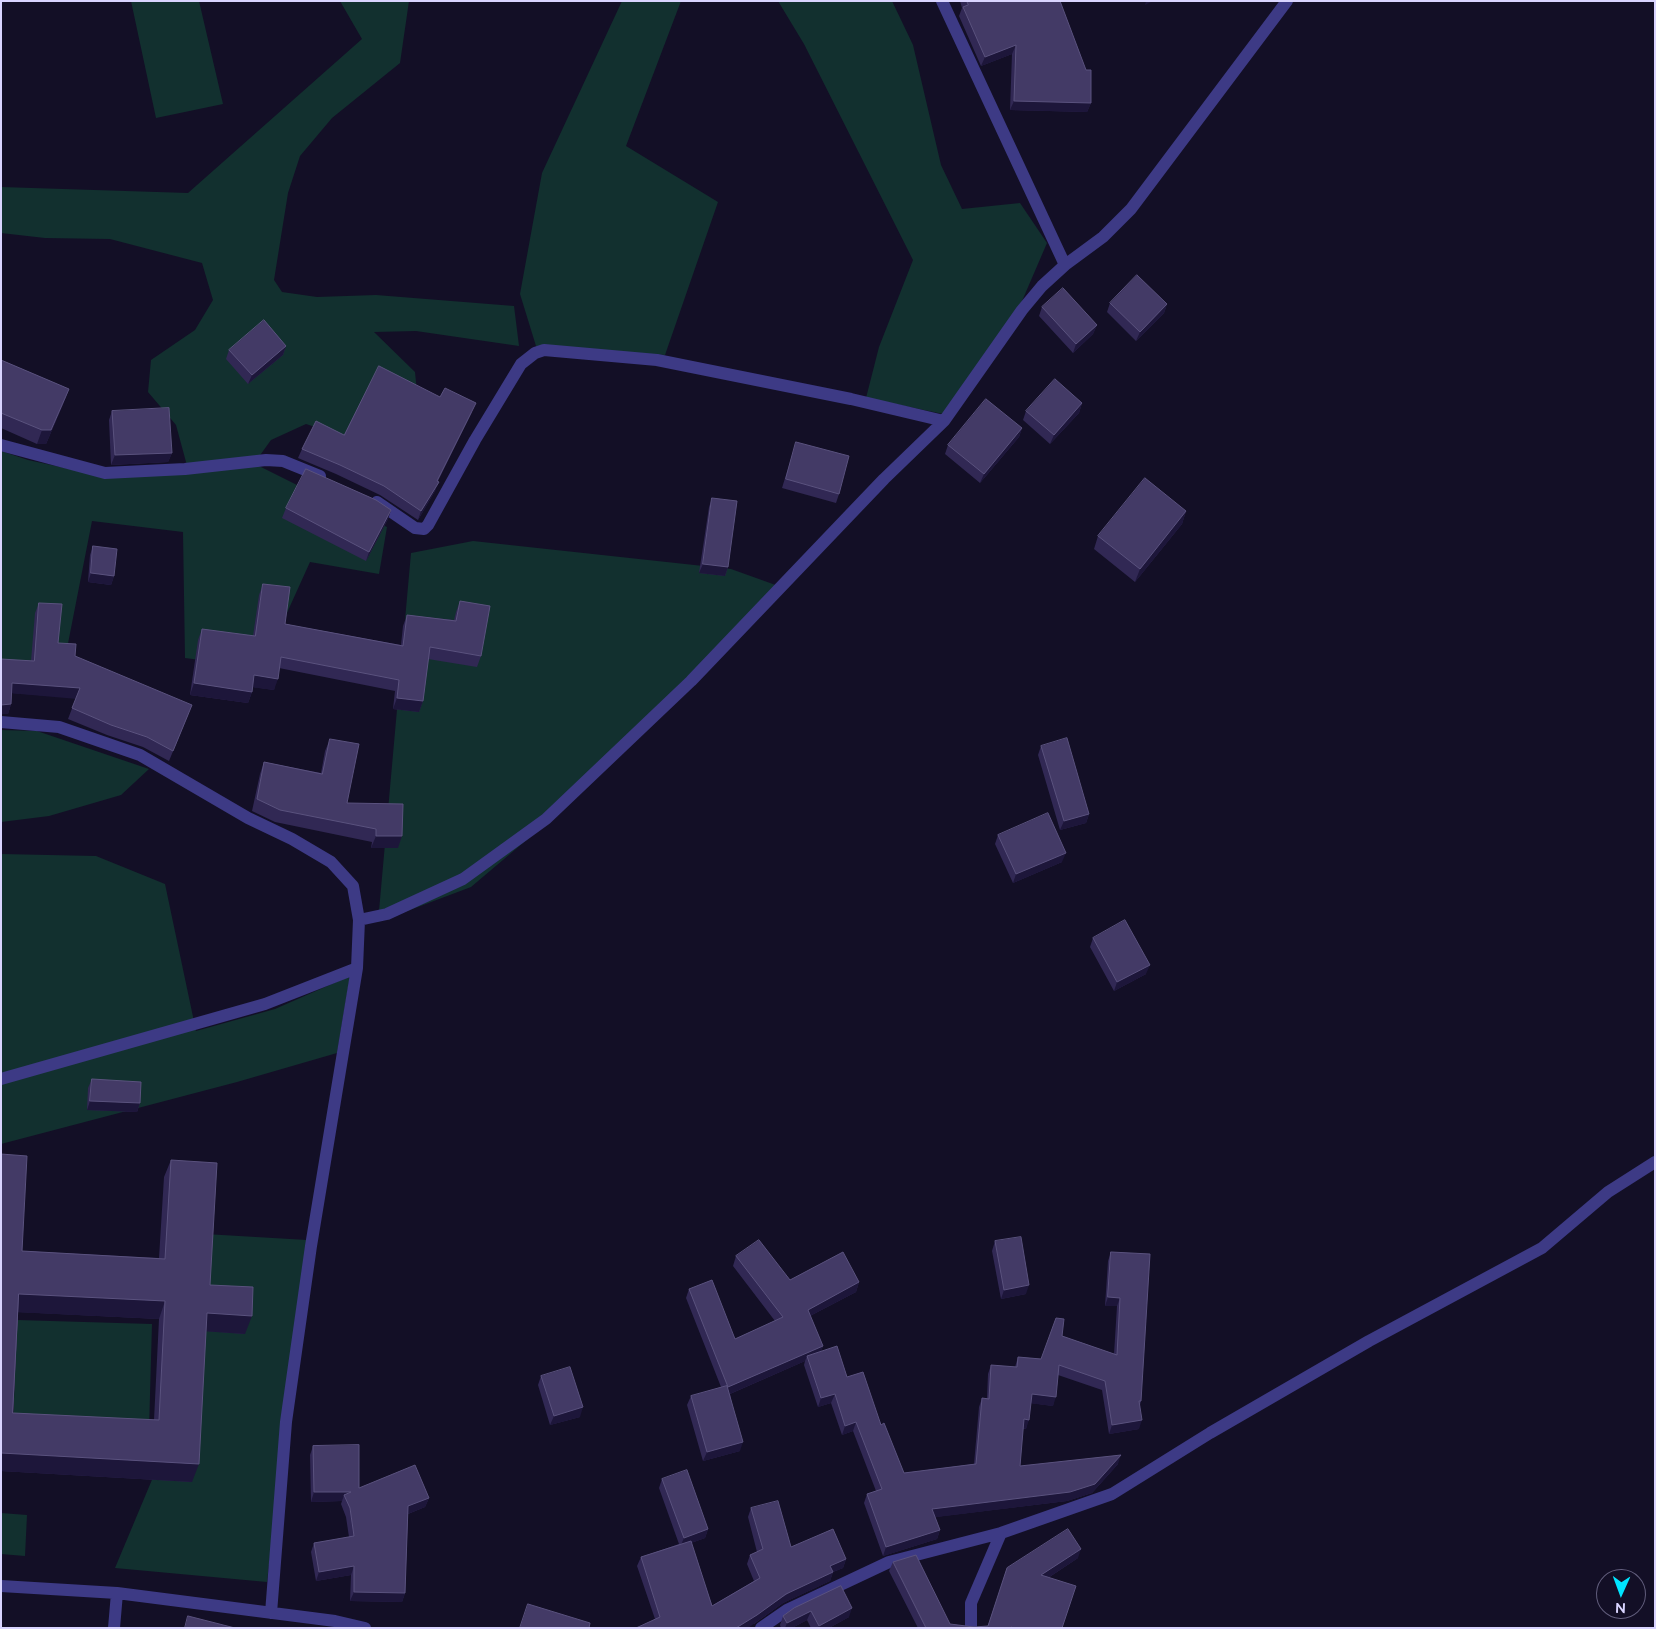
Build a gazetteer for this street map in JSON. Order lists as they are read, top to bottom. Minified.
{"north":"bottom"}
